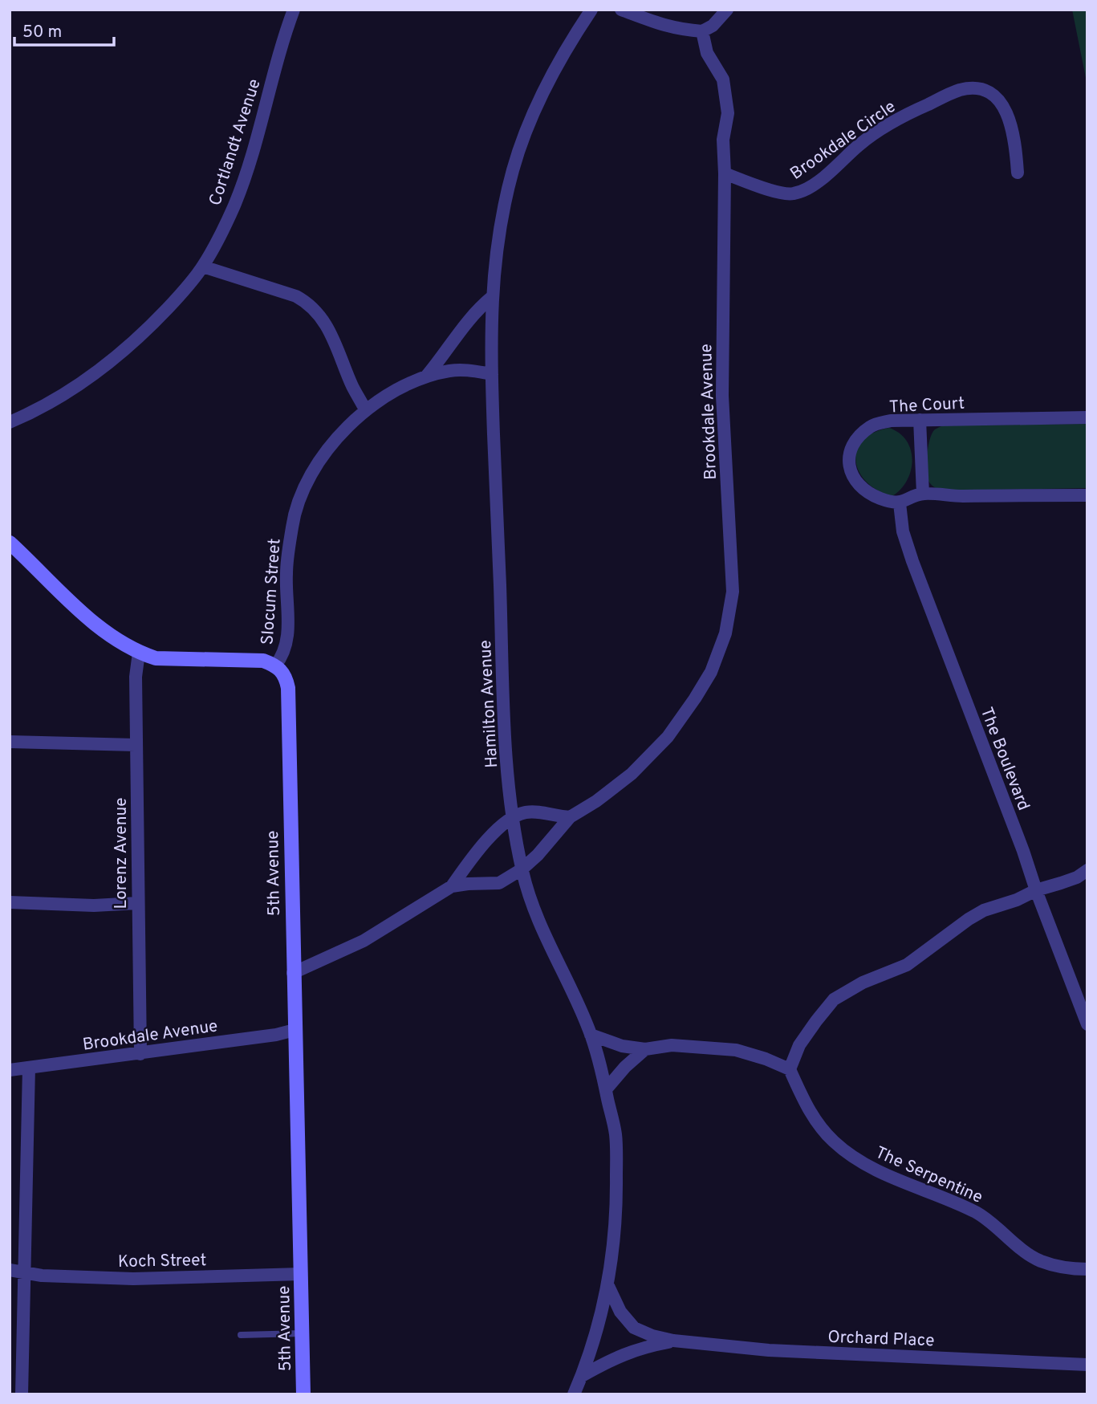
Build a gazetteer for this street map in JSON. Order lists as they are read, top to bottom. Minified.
{"streets":{"street":["Brookdale Circle","Cortlandt Avenue","The Court","Brookdale Avenue","Slocum Street","Hamilton Avenue","The Boulevard","Lorenz Avenue","5th Avenue","The Serpentine","Koch Street","Orchard Place"]},"crossings":[["Brookdale Circle","Brookdale Avenue"],["The Court","The Boulevard"],["Brookdale Avenue","Hamilton Avenue"],["Brookdale Avenue","Lorenz Avenue"],["Brookdale Avenue","5th Avenue"],["Slocum Street","Hamilton Avenue"],["Slocum Street","5th Avenue"],["Hamilton Avenue","Orchard Place"],["5th Avenue","Koch Street"]],"scale_bar":"50 m"}
